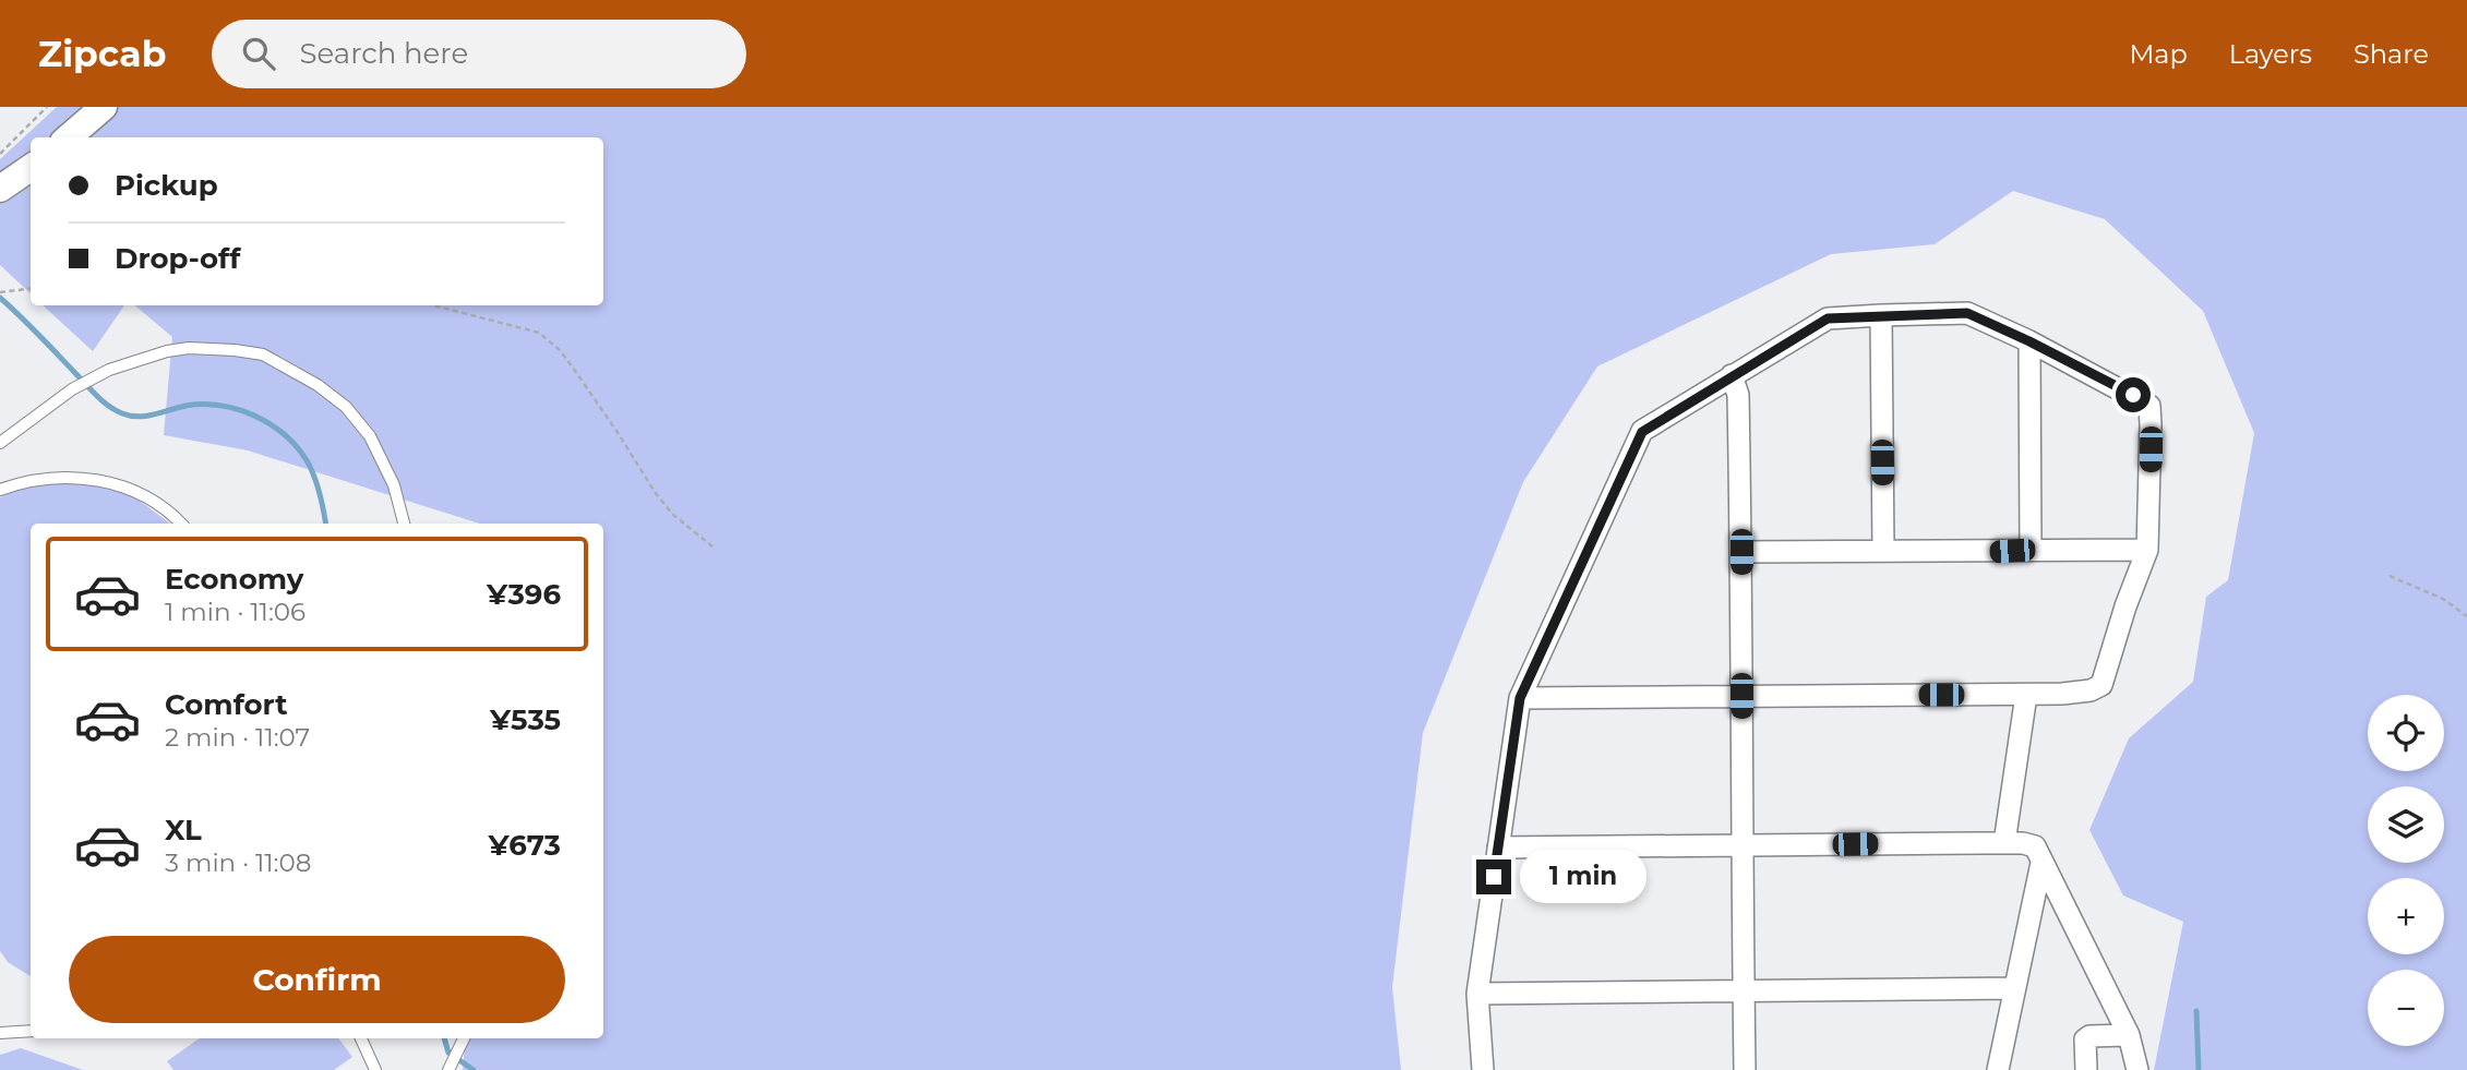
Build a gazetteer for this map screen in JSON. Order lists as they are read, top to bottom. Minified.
{"page":{"header":"Zipcab","search":"Search here","nav":["Map","Layers","Share"],"banner":["Pickup","Drop-off"],"list":[{"name":"Economy","note":"1 min · 11:06","value":"¥396"},{"name":"Comfort","note":"2 min · 11:07","value":"¥535"},{"name":"XL","note":"3 min · 11:08","value":"¥673"}],"map_buttons":["+","−"],"bubble":"1 min","buttons":"Confirm"}}
